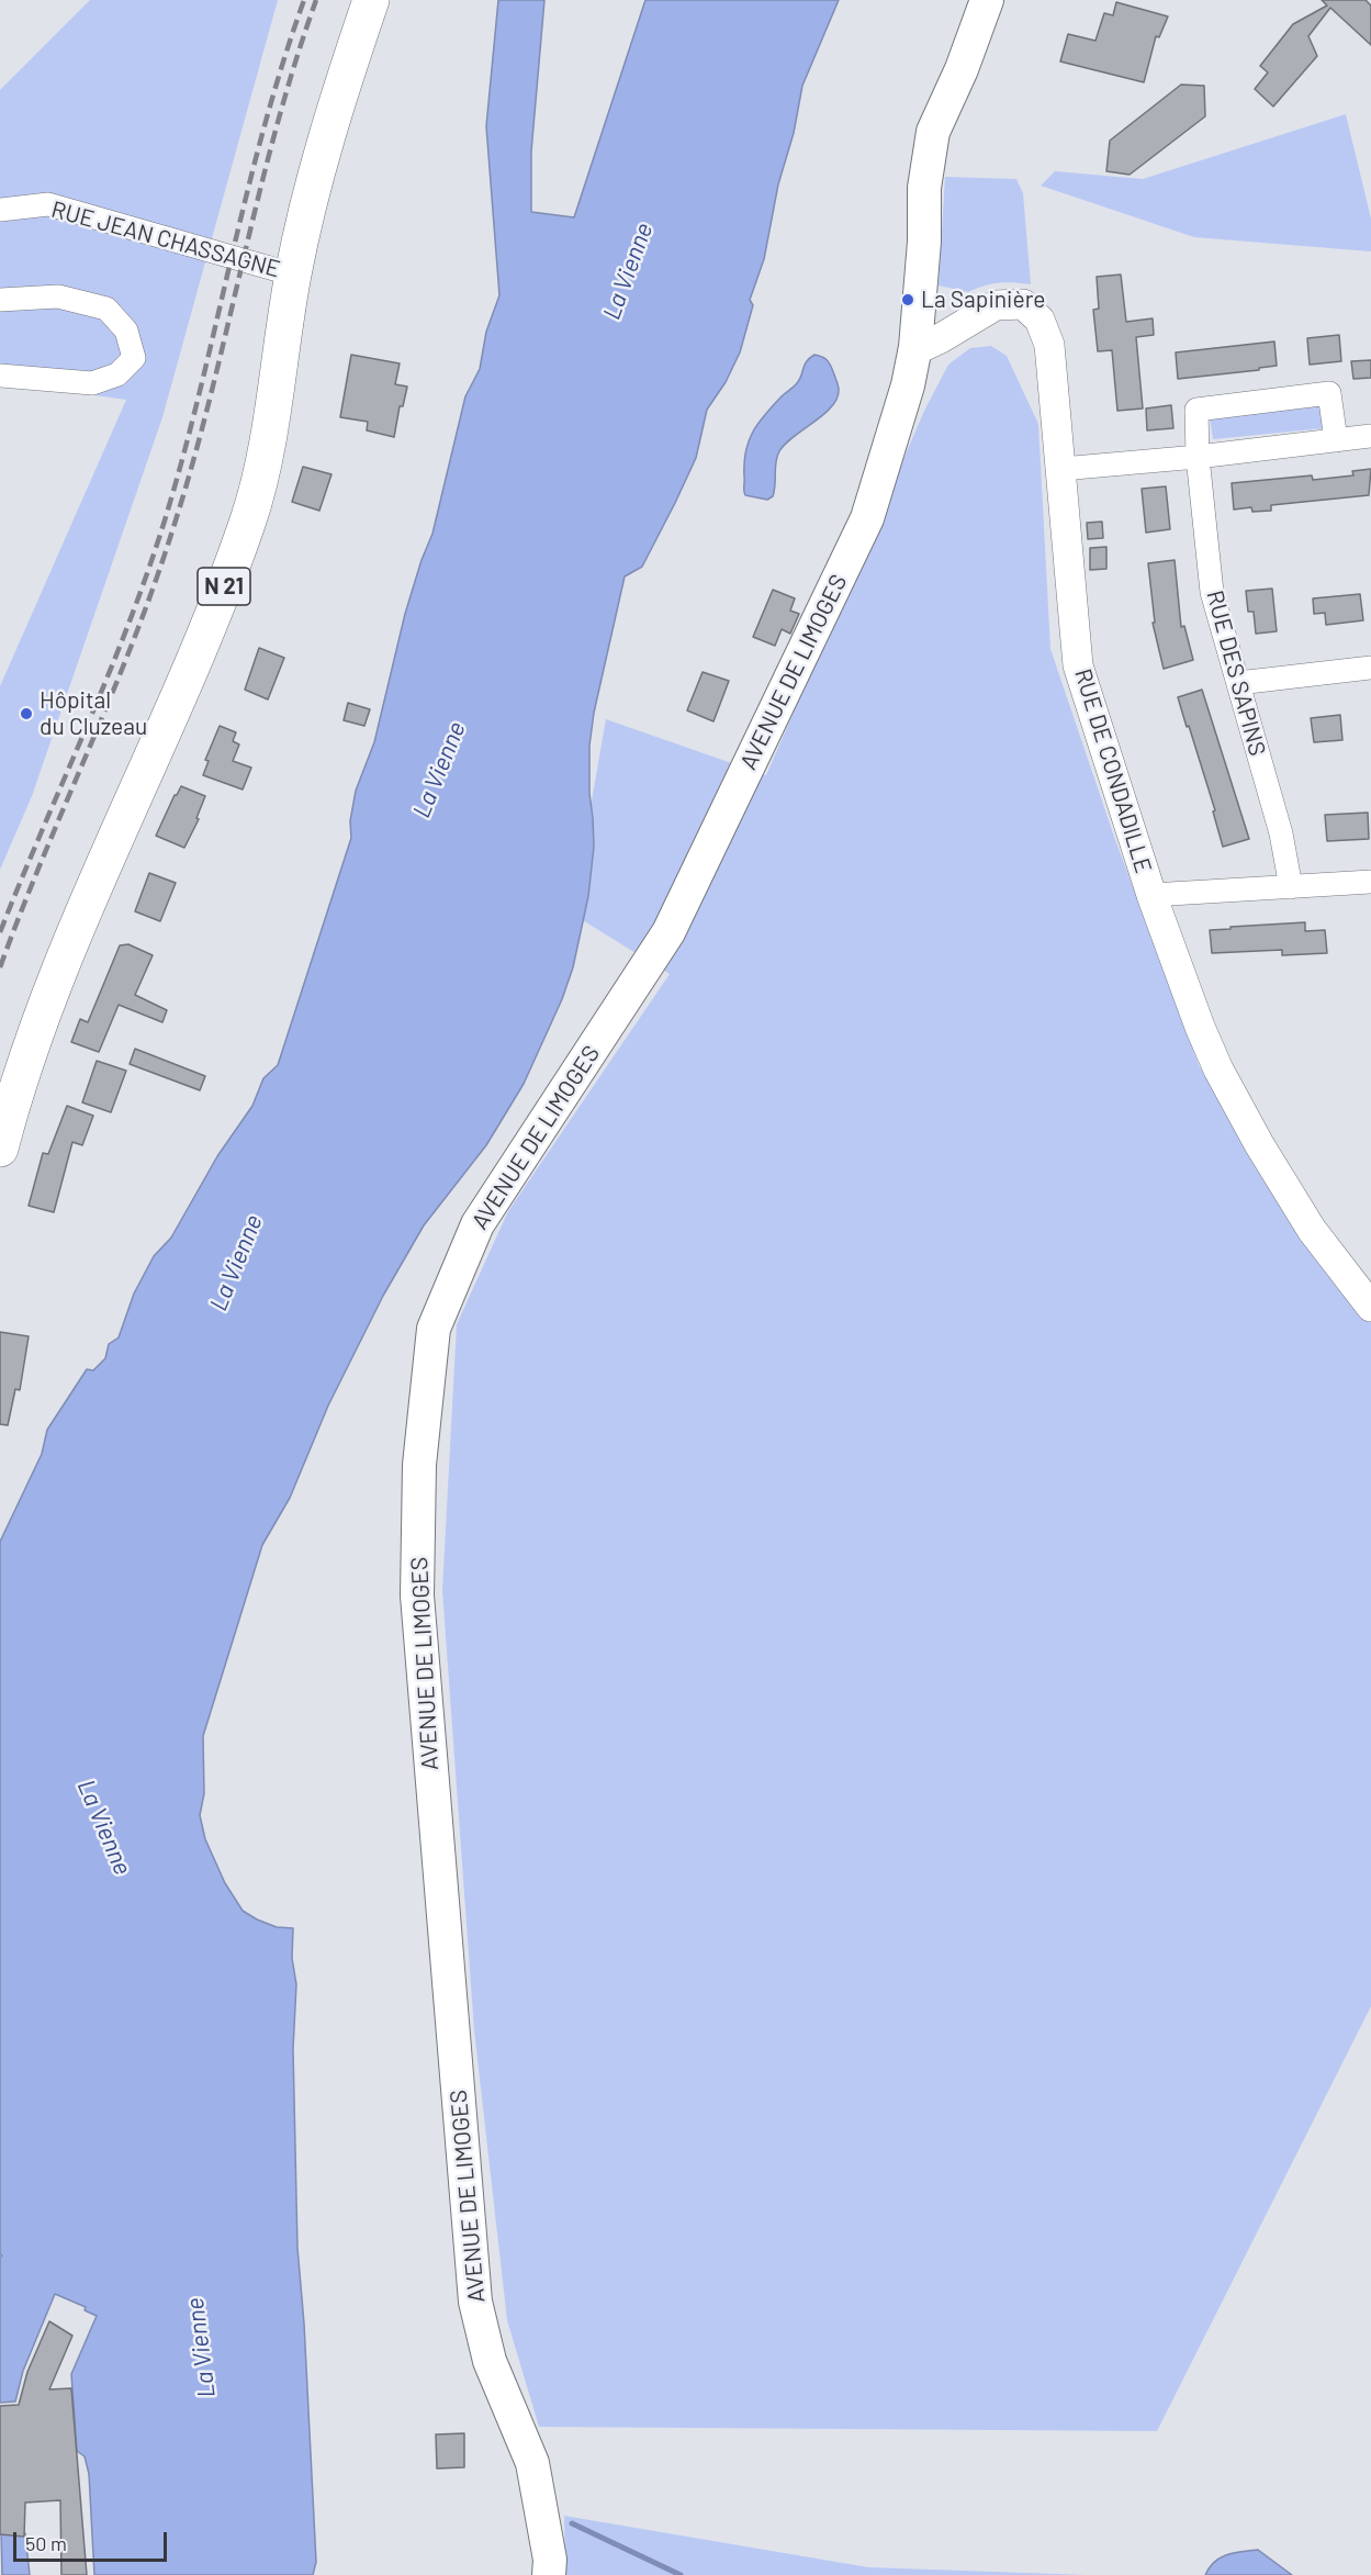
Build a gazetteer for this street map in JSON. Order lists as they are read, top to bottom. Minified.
{"streets":{"main road":["N 21","AVENUE DE LIMOGES"],"street":["RUE JEAN CHASSAGNE","RUE DES SAPINS","RUE DE CONDADILLE"]},"crossings":[["RUE JEAN CHASSAGNE","N 21"],["AVENUE DE LIMOGES","RUE DE CONDADILLE"]],"water":["La Vienne"],"places":["La Sapinière","Hôpital du Cluzeau"],"scale_bar":"50 m"}
